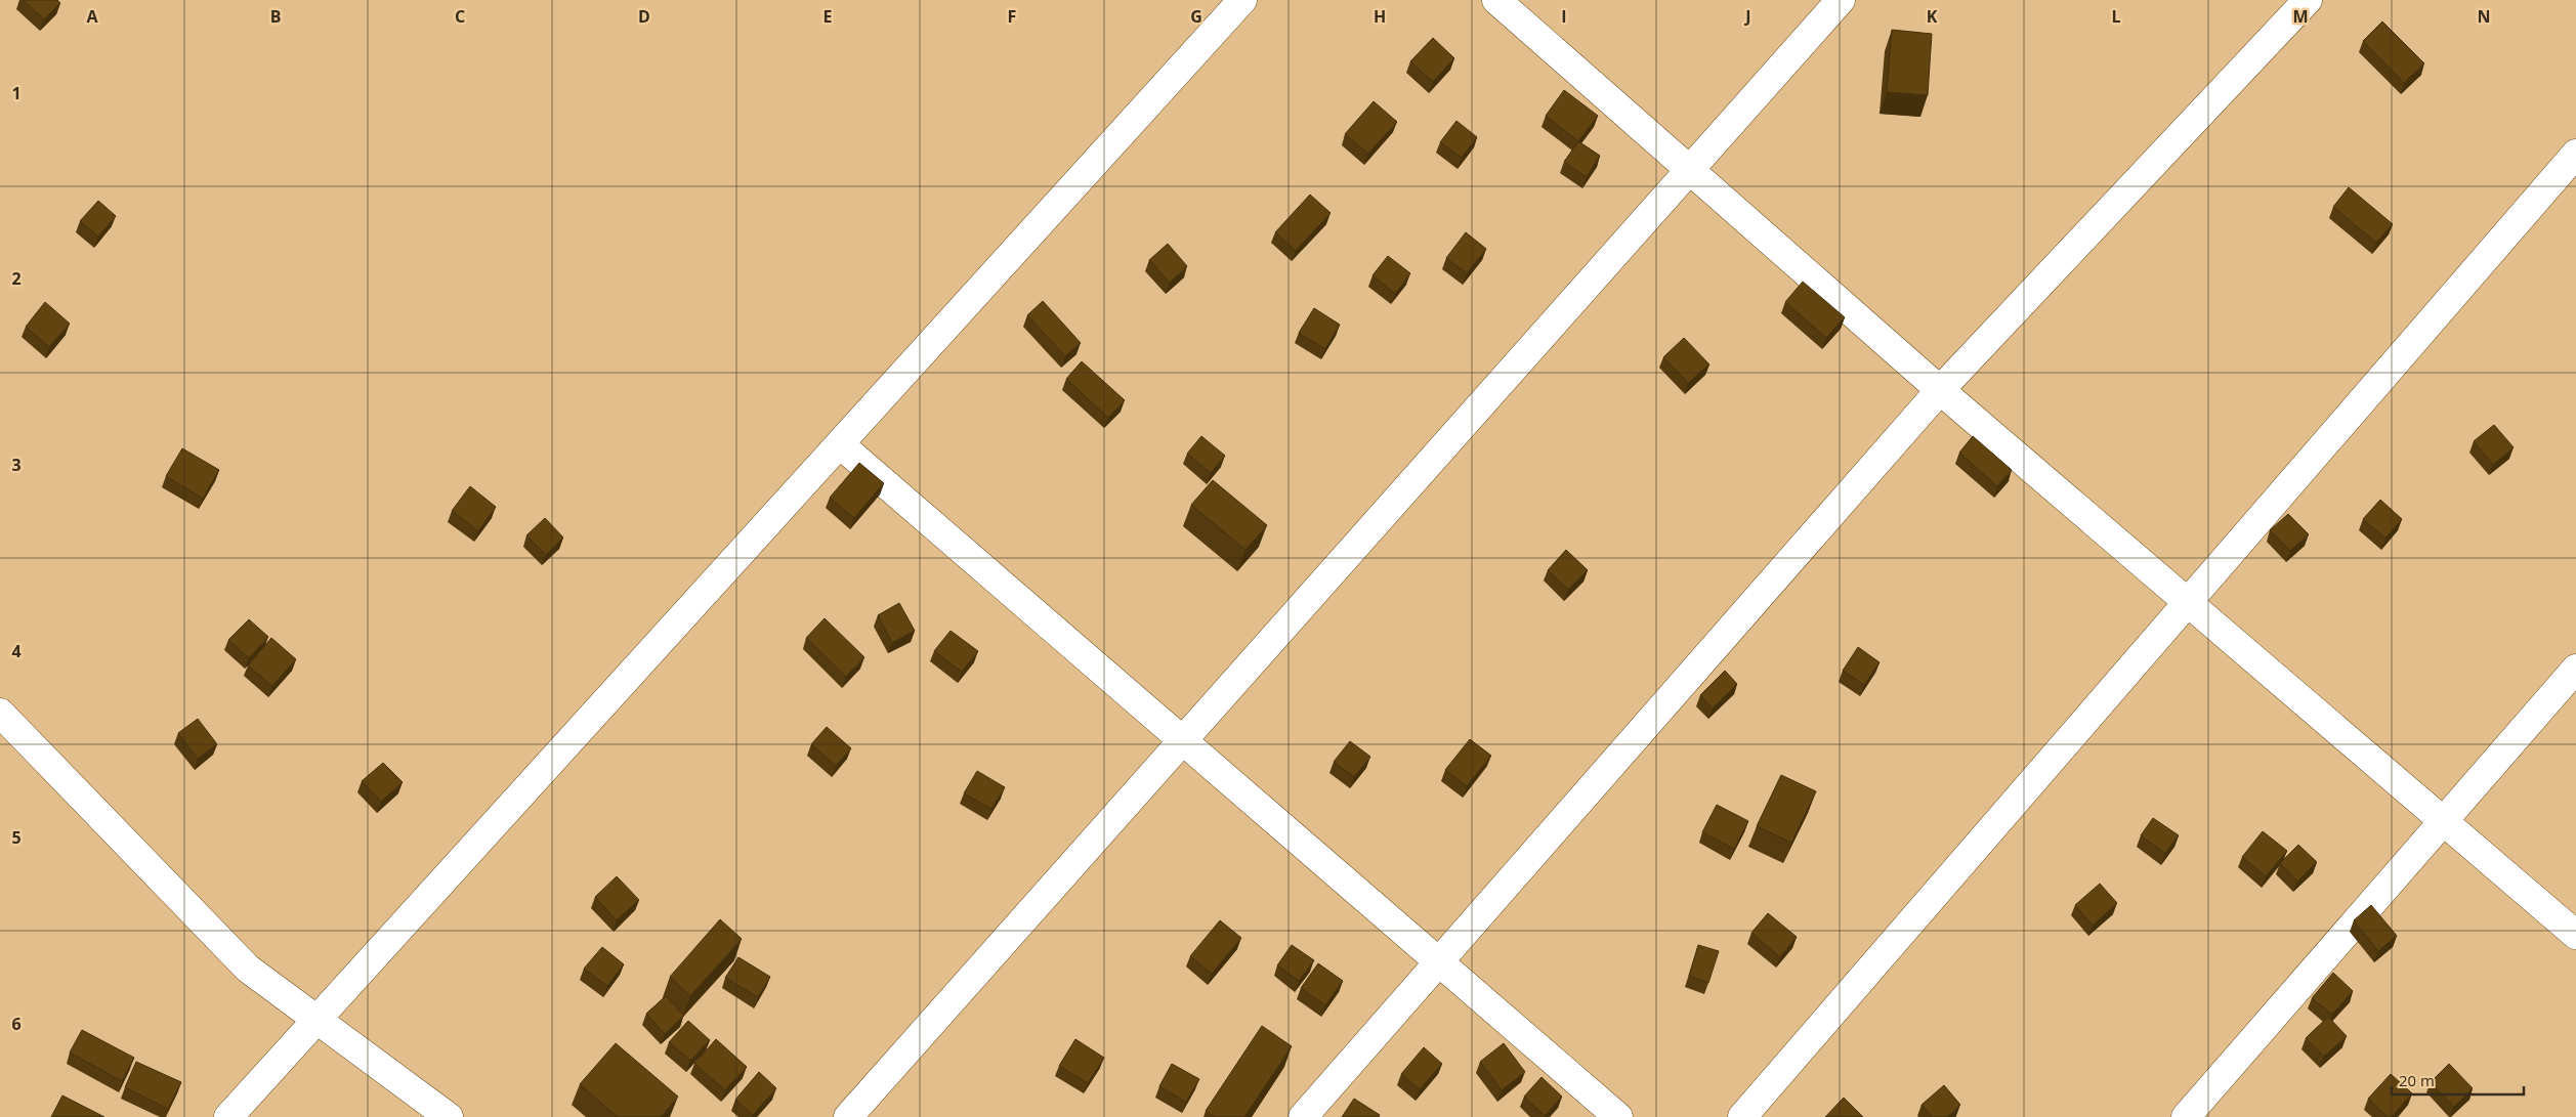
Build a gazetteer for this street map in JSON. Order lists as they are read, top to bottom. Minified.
{"scale_bar":"20 m","grid":{"columns":["A","B","C","D","E","F","G","H","I","J","K","L","M","N"],"rows":["1","2","3","4","5","6"]}}
